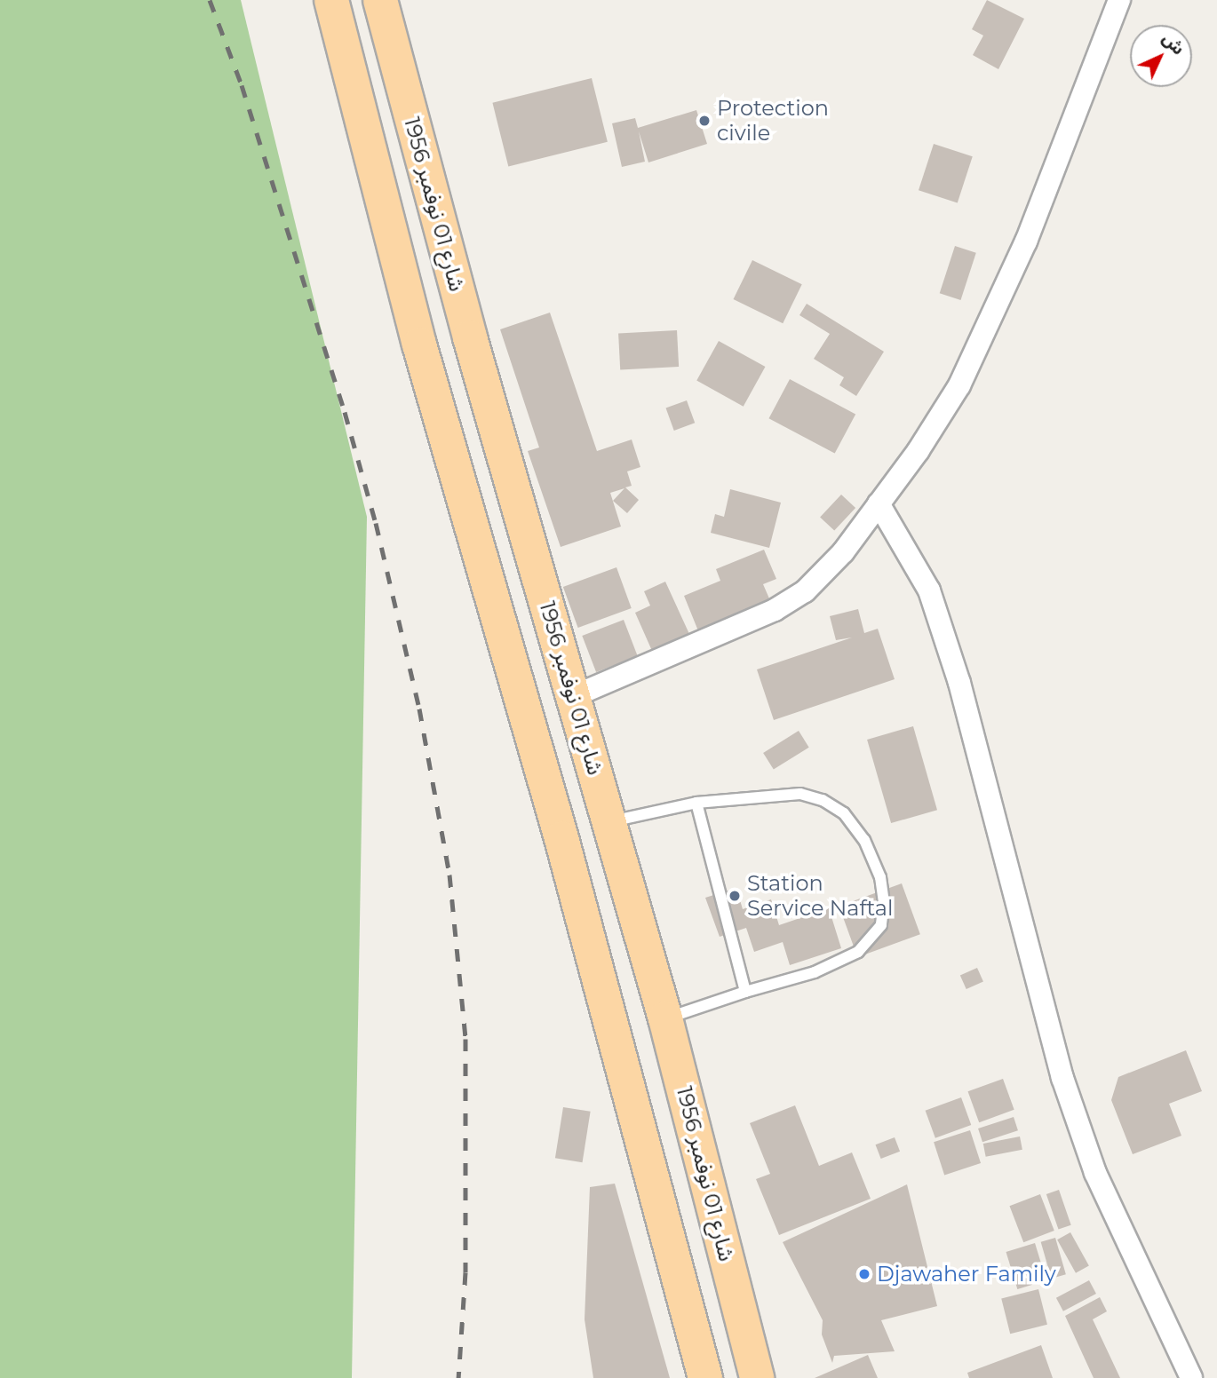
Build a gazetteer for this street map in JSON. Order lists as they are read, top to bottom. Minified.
{"streets":{"main road":["شارع 01 نوفمبر 1956"]},"places":["Protection civile","Station Service Naftal","Djawaher Family"],"north":"top right"}
